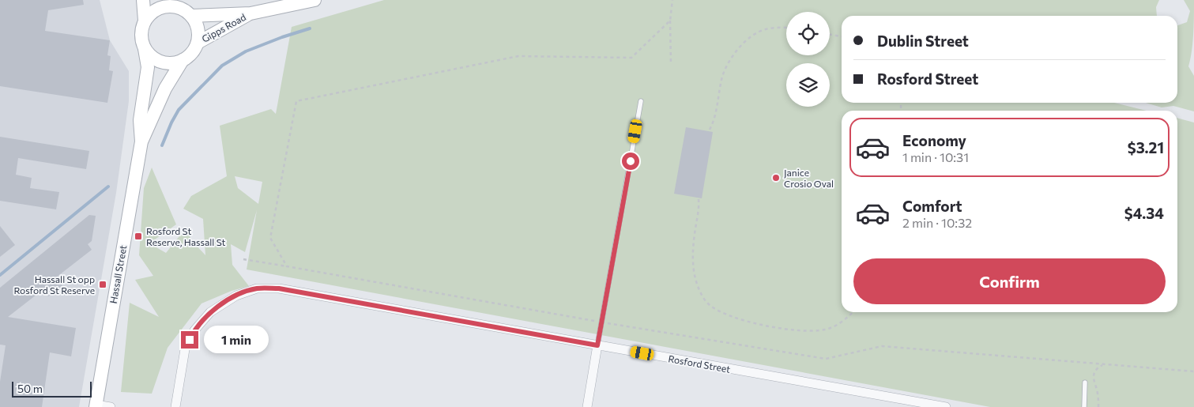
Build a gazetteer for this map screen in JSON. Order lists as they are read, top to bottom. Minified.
{"streets":{"main road":["Gipps Road","Hassall Street"],"street":["Rosford Street"]},"crossings":[["Gipps Road","Hassall Street"]],"places":{"other":["Janice Crosio Oval"],"transit":["Rosford St Reserve, Hassall St","Hassall St opp Rosford St Reserve"]},"scale_bar":"50 m","page":{"banner":["Dublin Street","Rosford Street"],"list":[{"name":"Economy","note":"1 min · 10:31","value":"$3.21"},{"name":"Comfort","note":"2 min · 10:32","value":"$4.34"}],"buttons":"Confirm","bubble":"1 min","scale":"50 m"}}
